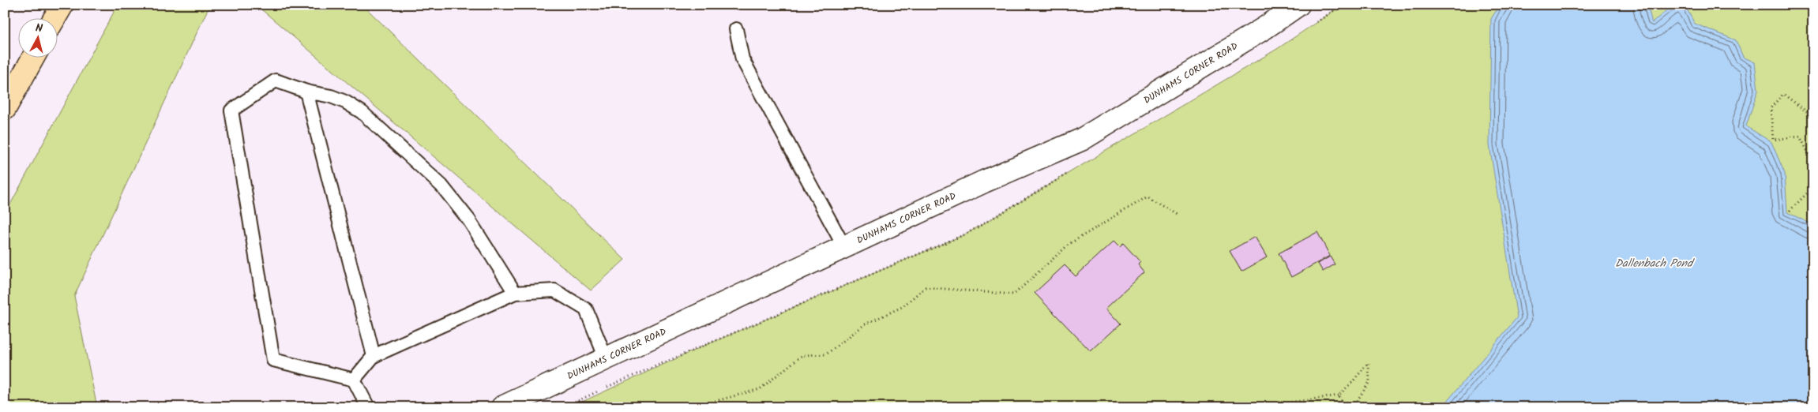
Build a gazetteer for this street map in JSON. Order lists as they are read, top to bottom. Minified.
{"streets":{"street":["DUNHAMS CORNER ROAD"]},"water":["Dallenbach Pond"],"north":"top"}
